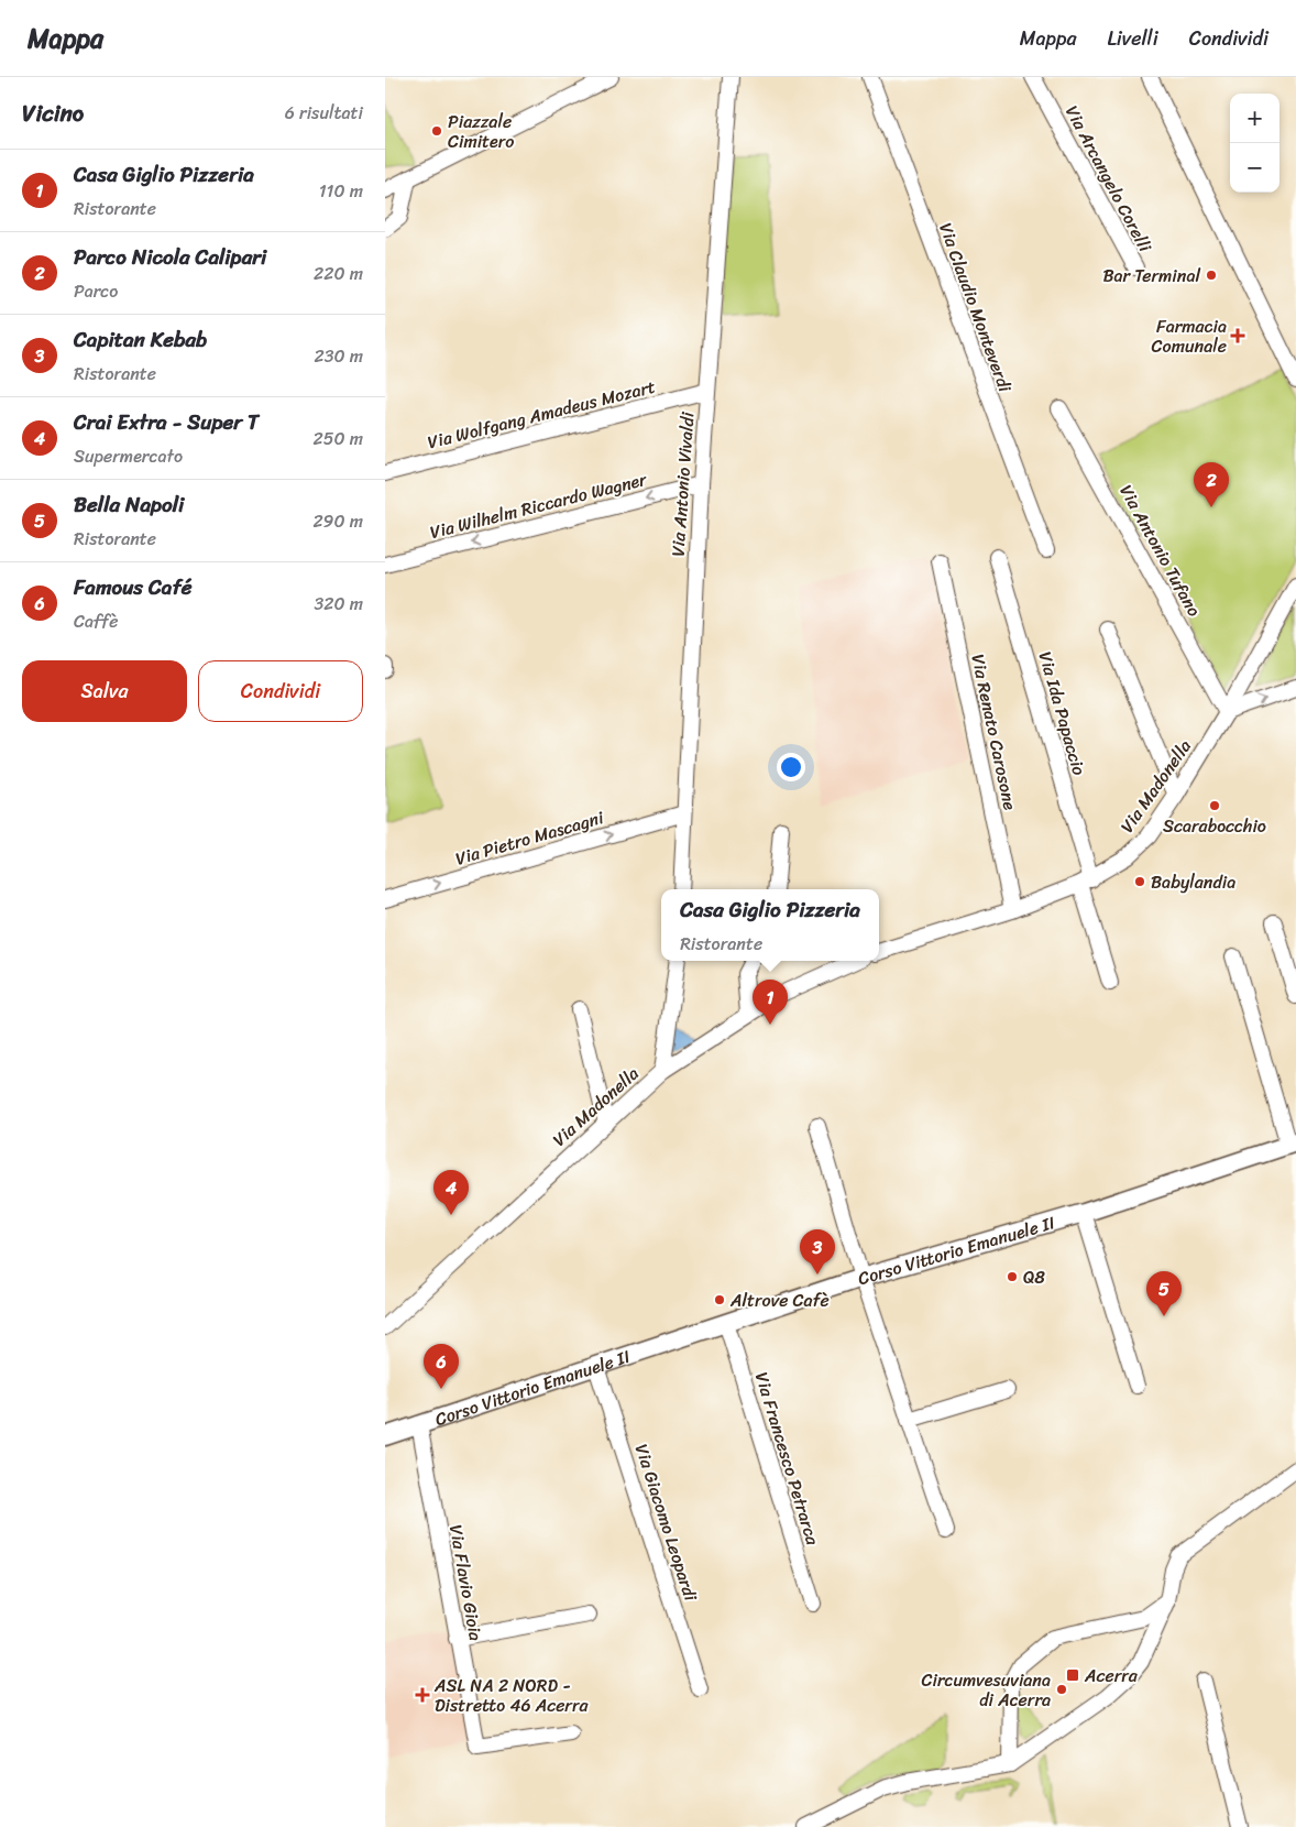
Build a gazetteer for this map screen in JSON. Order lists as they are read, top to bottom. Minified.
{"streets":{"main road":["Corso Vittorio Emanuele II"],"street":["Via Arcangelo Corelli","Via Claudio Monteverdi","Via Wolfgang Amadeus Mozart","Via Antonio Vivaldi","Via Wilhelm Riccardo Wagner","Via Antonio Tufano","Via Ida Papaccio","Via Renato Carosone","Via Madonella","Via Pietro Mascagni","Via Francesco Petrarca","Via Giacomo Leopardi","Via Flavio Gioia"]},"crossings":[["Via Wolfgang Amadeus Mozart","Via Antonio Vivaldi"],["Via Antonio Vivaldi","Via Wilhelm Riccardo Wagner"],["Via Antonio Vivaldi","Via Pietro Mascagni"],["Via Antonio Tufano","Via Madonella"],["Via Ida Papaccio","Via Madonella"],["Via Renato Carosone","Via Madonella"],["Corso Vittorio Emanuele II","Via Francesco Petrarca"],["Corso Vittorio Emanuele II","Via Giacomo Leopardi"],["Corso Vittorio Emanuele II","Via Flavio Gioia"]],"one_way":["Via Wilhelm Riccardo Wagner","Via Pietro Mascagni"],"places":{"other":["Piazzale Cimitero","Bar Terminal","Scarabocchio","Babylandia","Q8","Altrove Cafè","Circumvesuviana di Acerra"],"health":["Farmacia Comunale","ASL NA 2 NORD - Distretto 46 Acerra"],"transit":["Acerra"]},"page":{"header":"Mappa","nav":["Mappa","Livelli","Condividi"],"heading":["Vicino","6 risultati"],"map_buttons":["+","−"],"list":[{"mark":"1","name":"Casa Giglio Pizzeria","note":"Ristorante","value":"110 m"},{"mark":"2","name":"Parco Nicola Calipari","note":"Parco","value":"220 m"},{"mark":"3","name":"Capitan Kebab","note":"Ristorante","value":"230 m"},{"mark":"4","name":"Crai Extra - Super T","note":"Supermercato","value":"250 m"},{"mark":"5","name":"Bella Napoli","note":"Ristorante","value":"290 m"},{"mark":"6","name":"Famous Café","note":"Caffè","value":"320 m"}],"pins":["2","1","4","3","5","6"],"buttons":["Salva","Condividi"],"popup":["Casa Giglio Pizzeria","Ristorante"]}}
